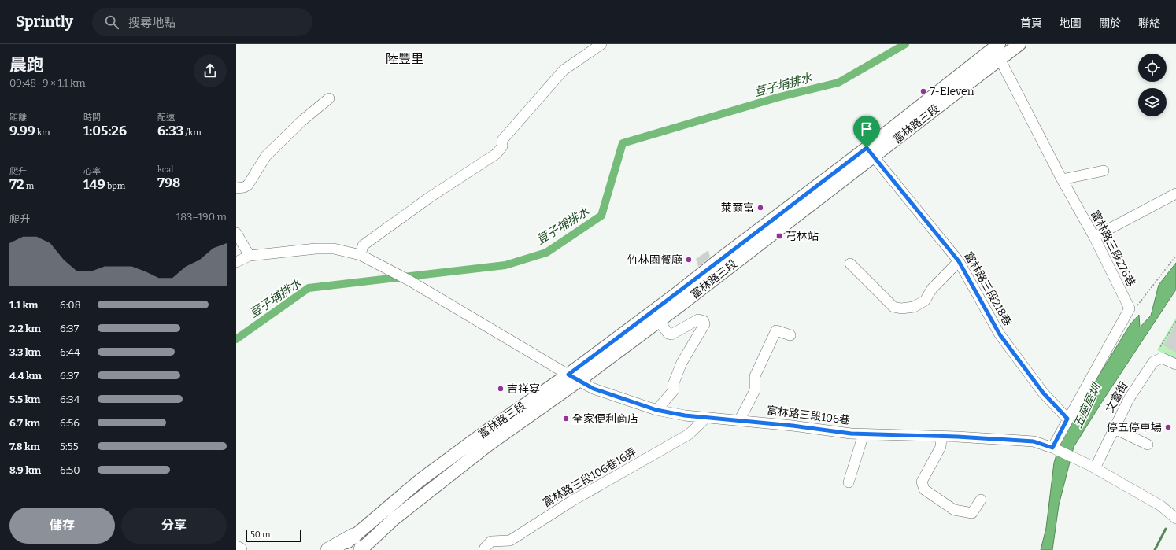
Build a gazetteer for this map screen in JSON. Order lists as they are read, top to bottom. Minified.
{"streets":{"main road":["富林路三段"],"street":["富林路三段276巷","富林路三段218巷","文富街","富林路三段106巷","富林路三段106巷16弄"]},"crossings":[["富林路三段","富林路三段276巷"],["富林路三段","富林路三段218巷"],["富林路三段","富林路三段106巷"],["富林路三段276巷","富林路三段218巷"],["富林路三段276巷","富林路三段106巷"],["文富街","富林路三段106巷"],["富林路三段106巷","富林路三段106巷16弄"]],"districts":["陸豐里"],"water":["荳子埔排水","五座屋圳"],"places":{"other":["7-Eleven","萊爾富","竹林園餐廳","吉祥宴","全家便利商店","停五停車場"],"transit":["芎林站"]},"scale_bar":"50 m","page":{"header":"Sprintly","search":"搜尋地點","nav":["首頁","地圖","關於","聯絡"],"heading":["晨跑","09:48 · 9 × 1.1 km"],"stats":[["距離","9.99 km"],["時間","1:05:26"],["配速","6:33 /km"],["爬升","72 m"],["心率","149 bpm"],["kcal","798"]],"chart":["爬升","183–190 m"],"list":[{"name":"1.1 km","note":"6:08"},{"name":"2.2 km","note":"6:37"},{"name":"3.3 km","note":"6:44"},{"name":"4.4 km","note":"6:37"},{"name":"5.5 km","note":"6:34"},{"name":"6.7 km","note":"6:56"},{"name":"7.8 km","note":"5:55"},{"name":"8.9 km","note":"6:50"}],"buttons":["儲存","分享"],"scale":"50 m"}}
